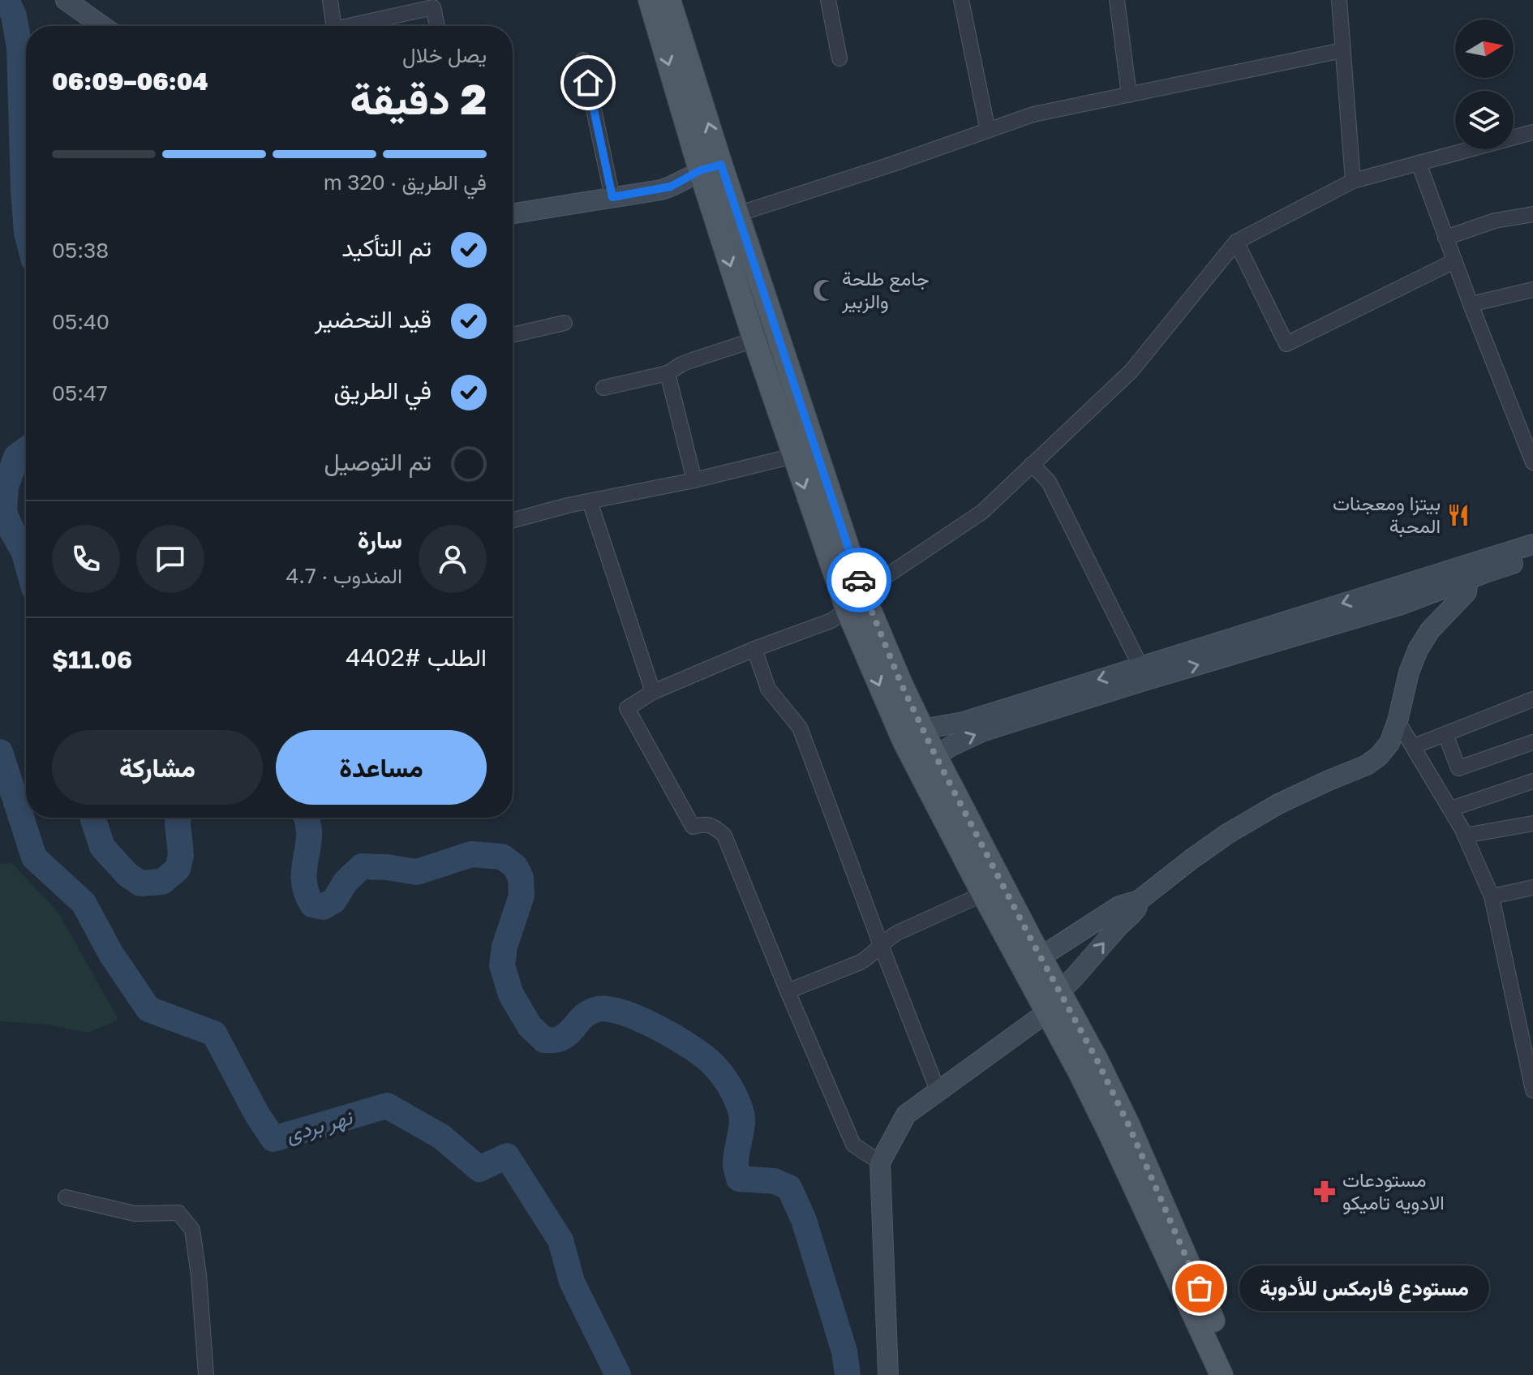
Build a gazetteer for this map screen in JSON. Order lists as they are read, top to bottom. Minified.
{"water":["نهر بردى"],"places":{"mosque":["جامع طلحة والزبير"],"restaurant":["بيتزا ومعجنات المحبة"],"pharmacy":["مستودعات الادويه تاميكو"],"other":["مستودع فارمكس للأدوبة"]},"north":"right","page":{"heading":["2 دقيقة","يصل خلال","06:04–06:09"],"panel":["سارة","المندوب · 4.7","الطلب #4402","$11.06"],"bar":"في الطريق · 320 m","list":[["تم التأكيد","05:38"],["قيد التحضير","05:40"],["في الطريق","05:47"],"تم التوصيل"],"buttons":["مساعدة","مشاركة"],"bubble":"مستودع فارمكس للأدوبة"}}
